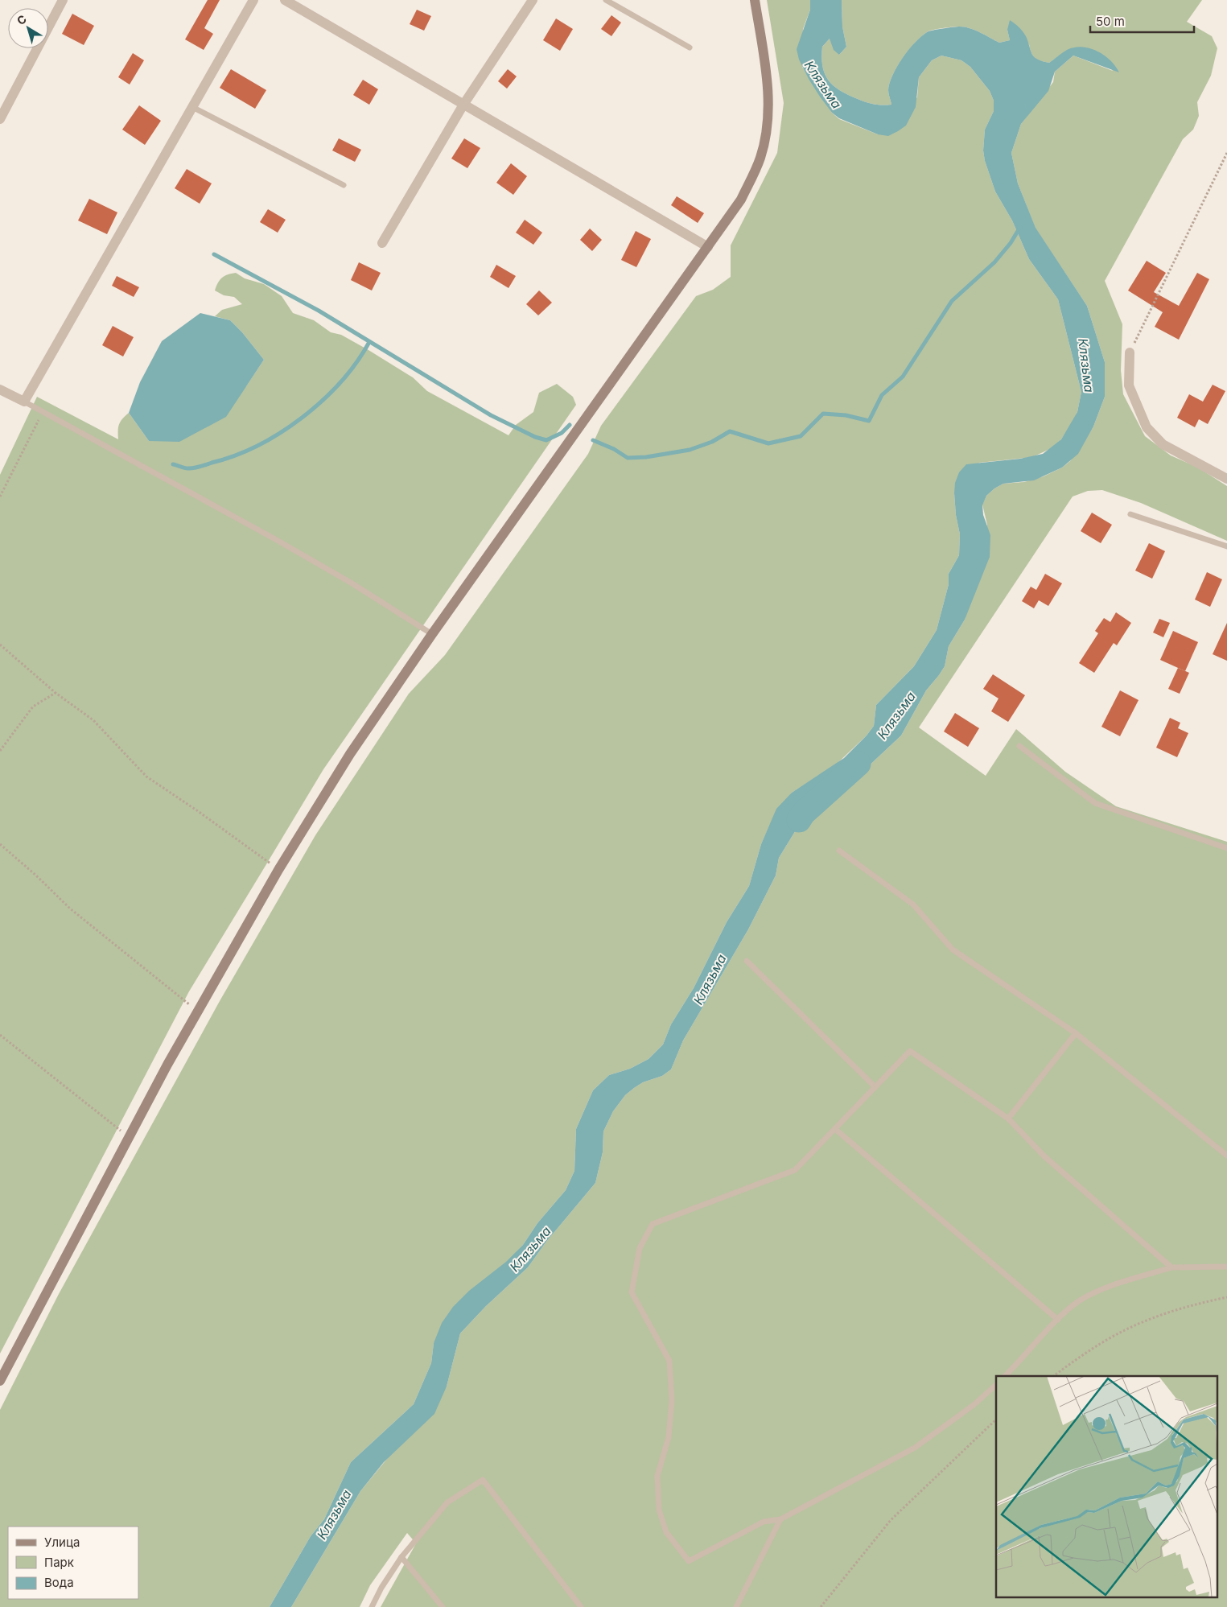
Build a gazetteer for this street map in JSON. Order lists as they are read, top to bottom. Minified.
{"water":["Клязьма"],"legend":["Улица","Парк","Вода"],"scale_bar":"50 m","north":"top left"}
